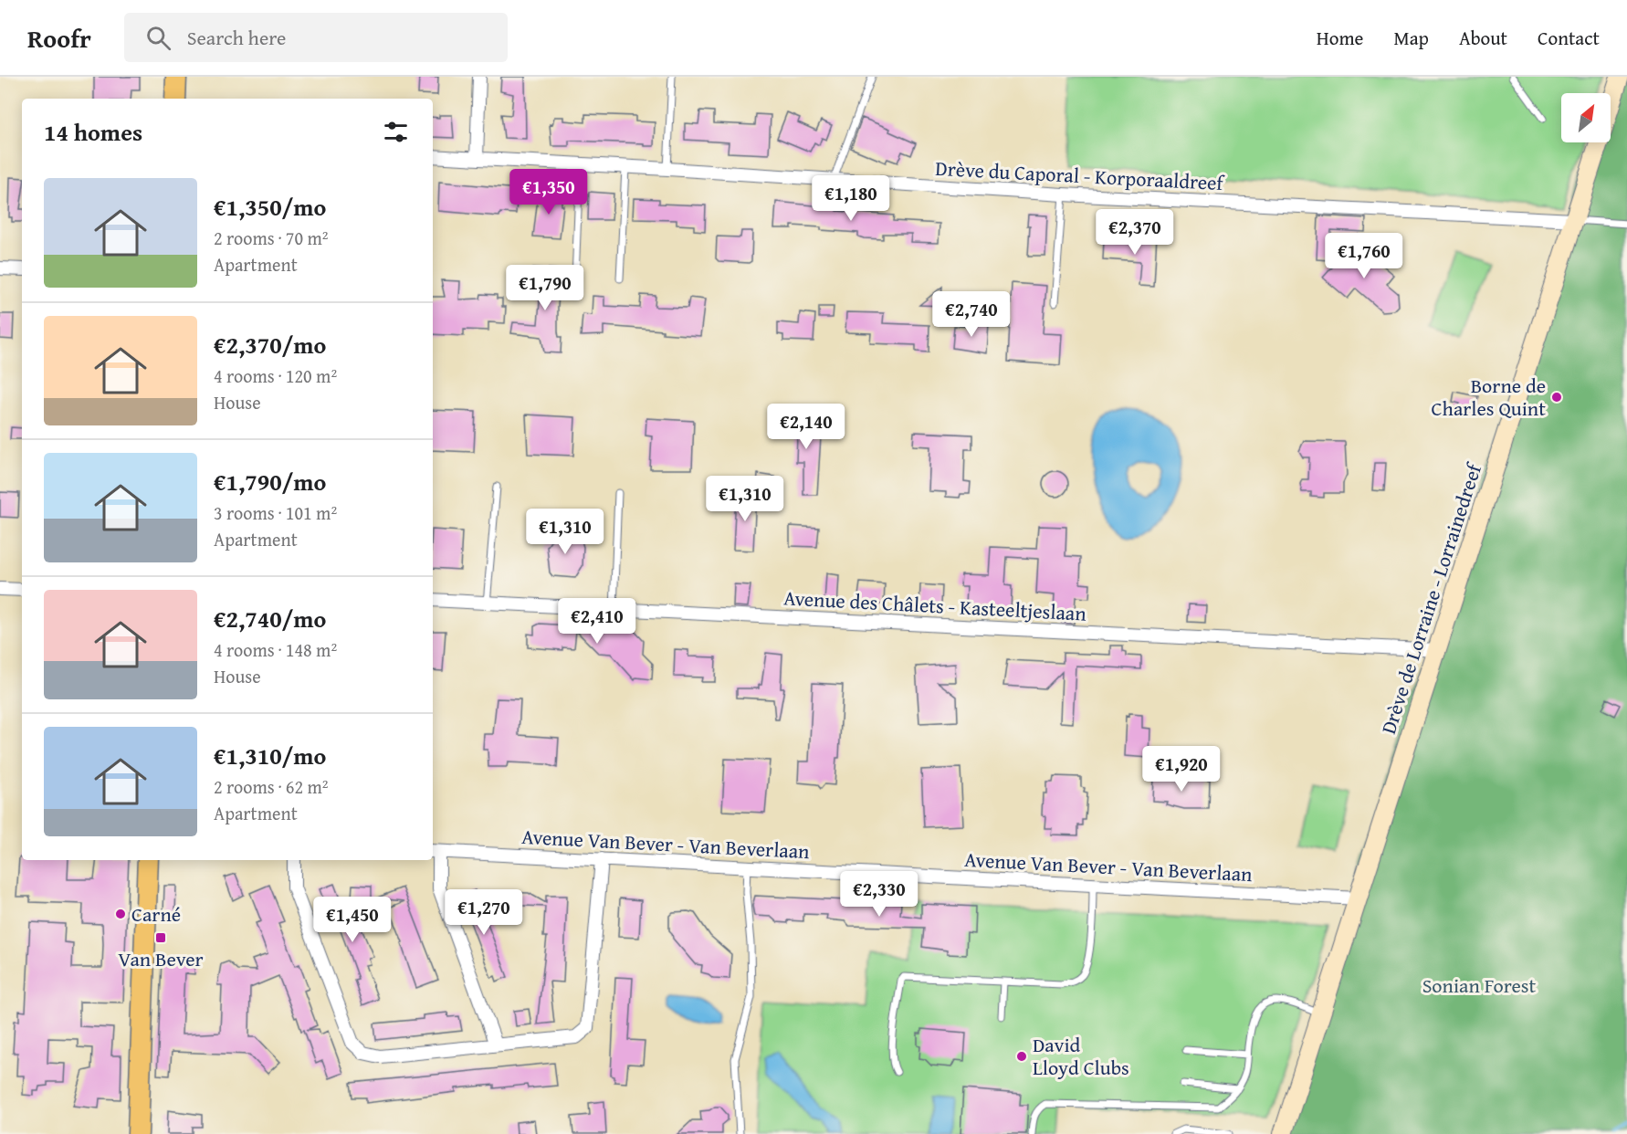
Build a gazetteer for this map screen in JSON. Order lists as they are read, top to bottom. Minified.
{"streets":{"main road":["Drève de Lorraine - Lorrainedreef"],"street":["Drève du Caporal - Korporaaldreef","Avenue des Châlets - Kasteeltjeslaan","Avenue Van Bever - Van Beverlaan"]},"crossings":[["Drève du Caporal - Korporaaldreef","Drève de Lorraine - Lorrainedreef"],["Drève de Lorraine - Lorrainedreef","Avenue des Châlets - Kasteeltjeslaan"],["Drève de Lorraine - Lorrainedreef","Avenue Van Bever - Van Beverlaan"]],"parks":["Sonian Forest"],"places":{"other":["Borne de Charles Quint","Carné","David Lloyd Clubs"],"transit":["Van Bever"]},"north":"top right","page":{"header":"Roofr","search":"Search here","nav":["Home","Map","About","Contact"],"heading":"14 homes","list":[{"name":"€1,350/mo","note":"2 rooms · 70 m² · Apartment"},{"name":"€2,370/mo","note":"4 rooms · 120 m² · House"},{"name":"€1,790/mo","note":"3 rooms · 101 m² · Apartment"},{"name":"€2,740/mo","note":"4 rooms · 148 m² · House"},{"name":"€1,310/mo","note":"2 rooms · 62 m² · Apartment"}],"price":["€1,350","€1,180","€2,370","€1,760","€1,790","€2,740","€2,140","€1,310","€1,310","€2,410","€1,920","€2,330","€1,270","€1,450"]}}
